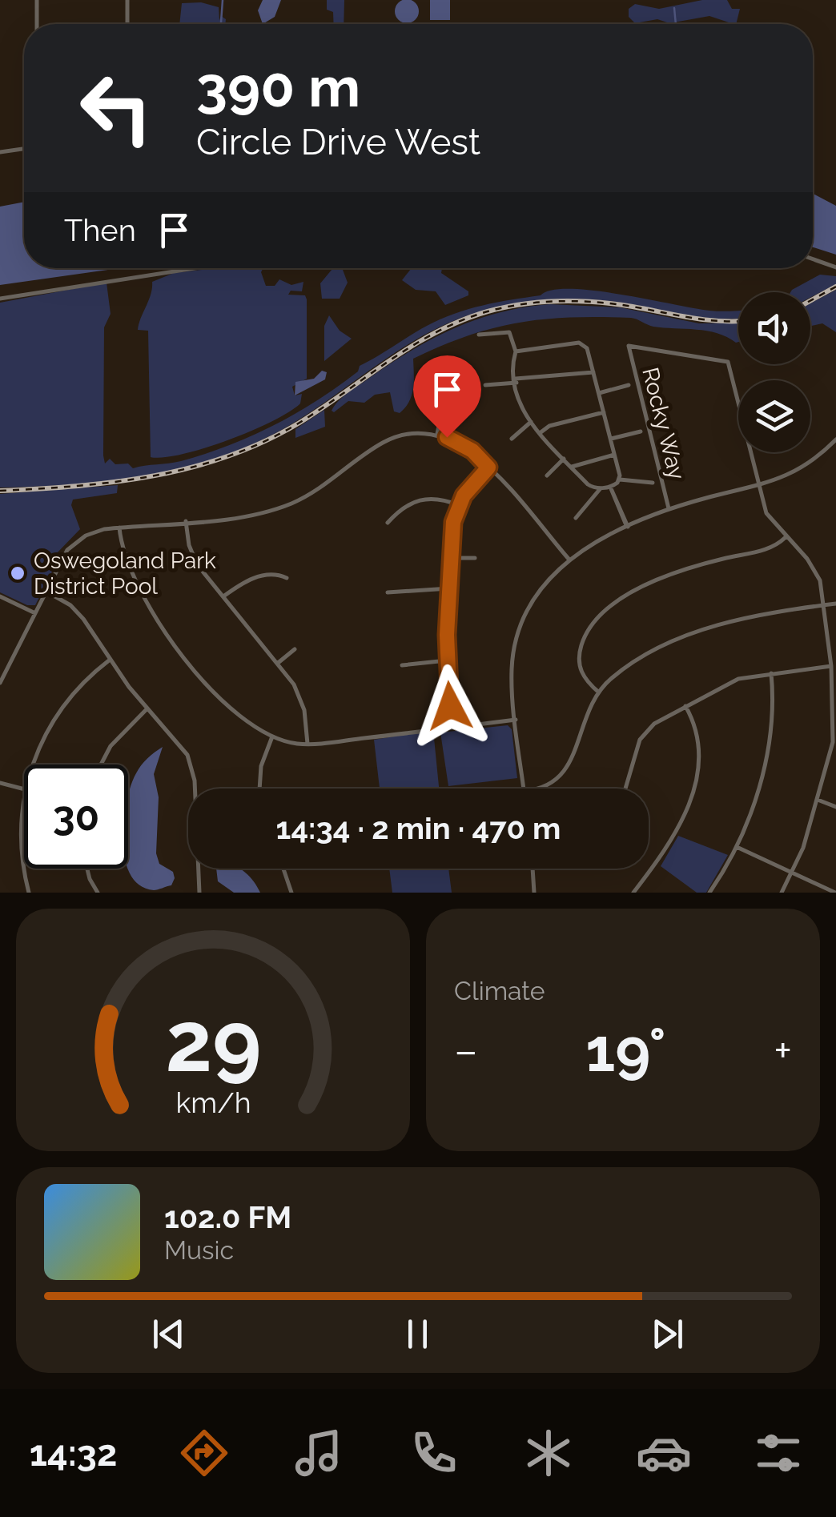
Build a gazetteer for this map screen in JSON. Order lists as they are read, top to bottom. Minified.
{"streets":{"street":["Rocky Way"]},"places":["Oswegoland Park District Pool"],"page":{"turn":["390 m","Circle Drive West"],"then":"Then","limit":"30","trip":"14:34 · 2 min · 470 m","tile":"Climate","heat":["−","19°","+"],"song":["102.0 FM","Music"],"tabs":"14:32","gauge":["29","km/h"]}}
